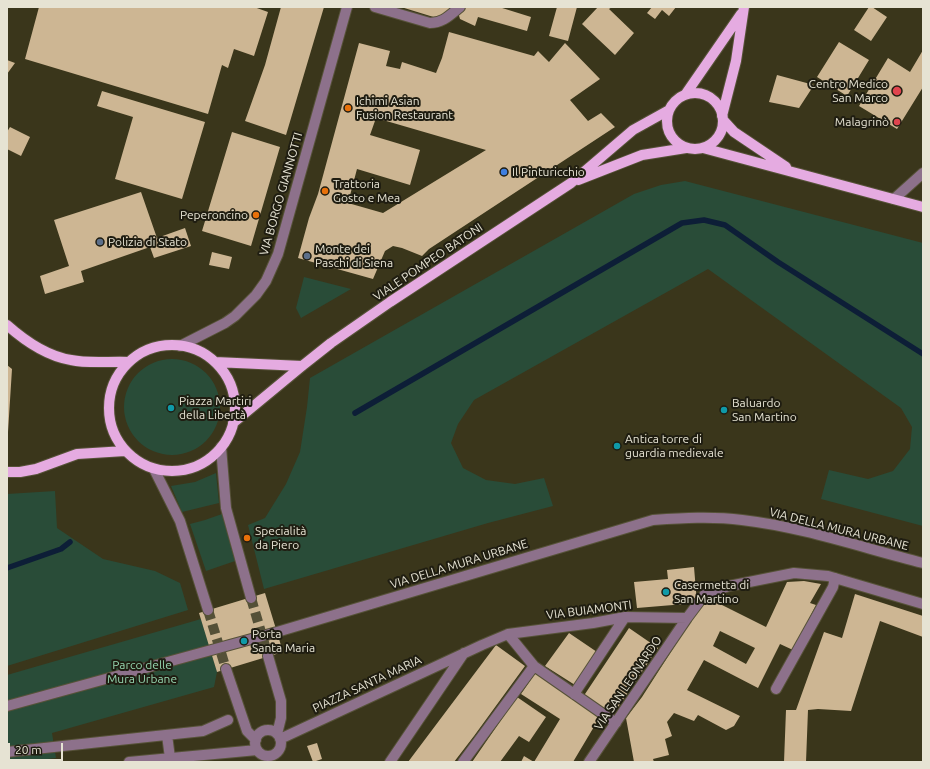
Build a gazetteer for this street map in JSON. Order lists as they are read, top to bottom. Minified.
{"streets":{"main road":["VIALE POMPEO BATONI"],"street":["VIA BORGO GIANNOTTI","VIA DELLA MURA URBANE","VIA BUIAMONTI","VIA SAN LEONARDO","PIAZZA SANTA MARIA"]},"crossings":[["VIA BORGO GIANNOTTI","VIALE POMPEO BATONI"],["VIA BUIAMONTI","VIA SAN LEONARDO"],["VIA BUIAMONTI","PIAZZA SANTA MARIA"]],"parks":["Parco delle Mura Urbane"],"places":["Centro Medico San Marco","Ichimi Asian Fusion Restaurant","Malagrinò","Il Pinturicchio","Trattoria Gosto e Mea","Peperoncino","Polizia di Stato","Monte dei Paschi di Siena","Piazza Martiri della Libertà","Baluardo San Martino","Antica torre di guardia medievale","Specialità da Piero","Casermetta di San Martino","Porta Santa Maria"],"scale_bar":"20 m"}
